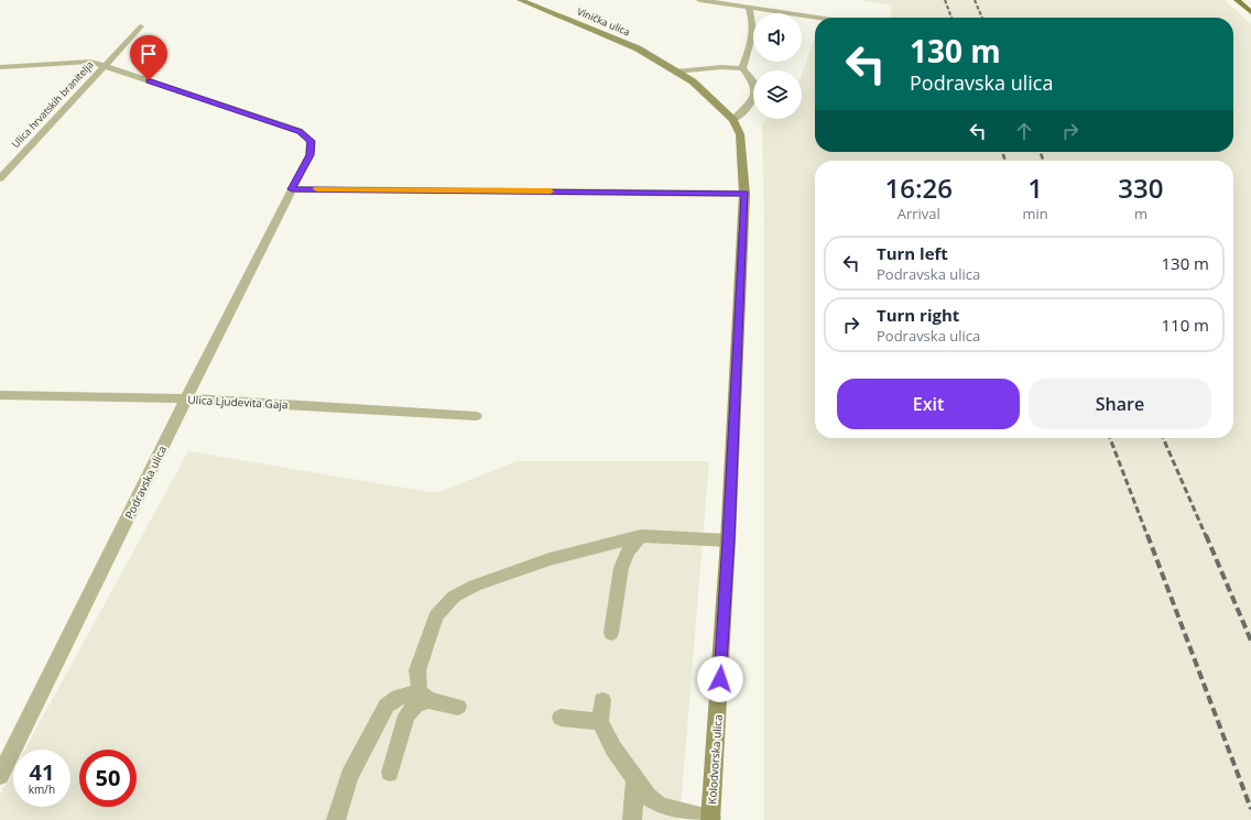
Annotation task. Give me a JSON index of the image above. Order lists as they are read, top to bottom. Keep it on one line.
{"streets":{"main road":["Vinička ulica","Kolodvorska ulica"],"street":["Ulica hrvatskih branitelja","Ulica Ljudevita Gaja","Podravska ulica"]},"crossings":[["Vinička ulica","Kolodvorska ulica"],["Ulica hrvatskih branitelja","Podravska ulica"],["Ulica Ljudevita Gaja","Podravska ulica"]],"page":{"turn":["130 m","Podravska ulica"],"eta":["16:26","Arrival","1","min","330","m"],"list":[{"name":"Turn left","note":"Podravska ulica","value":"130 m"},{"name":"Turn right","note":"Podravska ulica","value":"110 m"}],"buttons":["Exit","Share"],"speed":"41 km/h","limit":"50"}}
